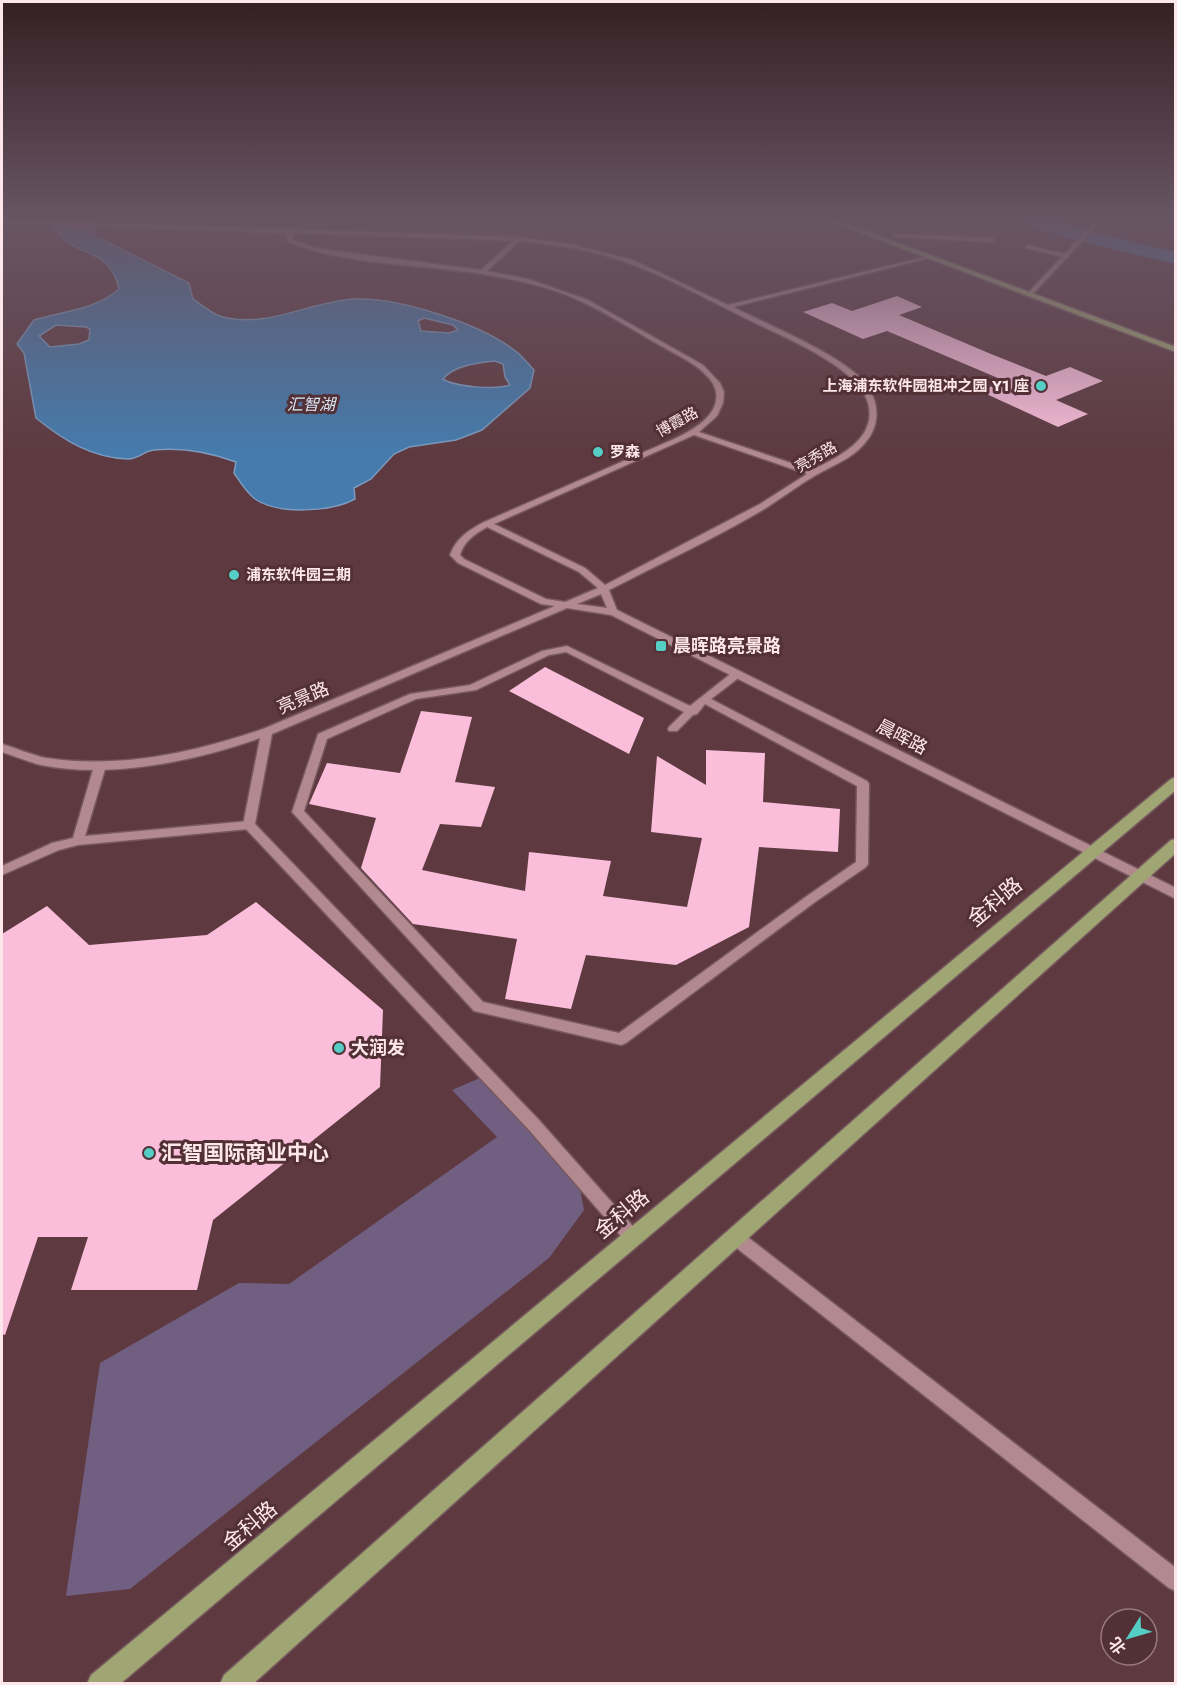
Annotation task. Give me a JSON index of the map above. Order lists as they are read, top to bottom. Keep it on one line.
{"streets":{"main road":["金科路"],"street":["博霞路","亮秀路","亮景路","晨晖路"]},"crossings":[["博霞路","晨晖路"],["亮秀路","亮景路"],["亮景路","晨晖路"],["晨晖路","金科路"]],"water":["汇智湖"],"places":{"other":["上海浦东软件园祖冲之园 Y1 座","罗森","浦东软件园三期","大润发","汇智国际商业中心"],"transit":["晨晖路亮景路"]},"north":"bottom left"}
